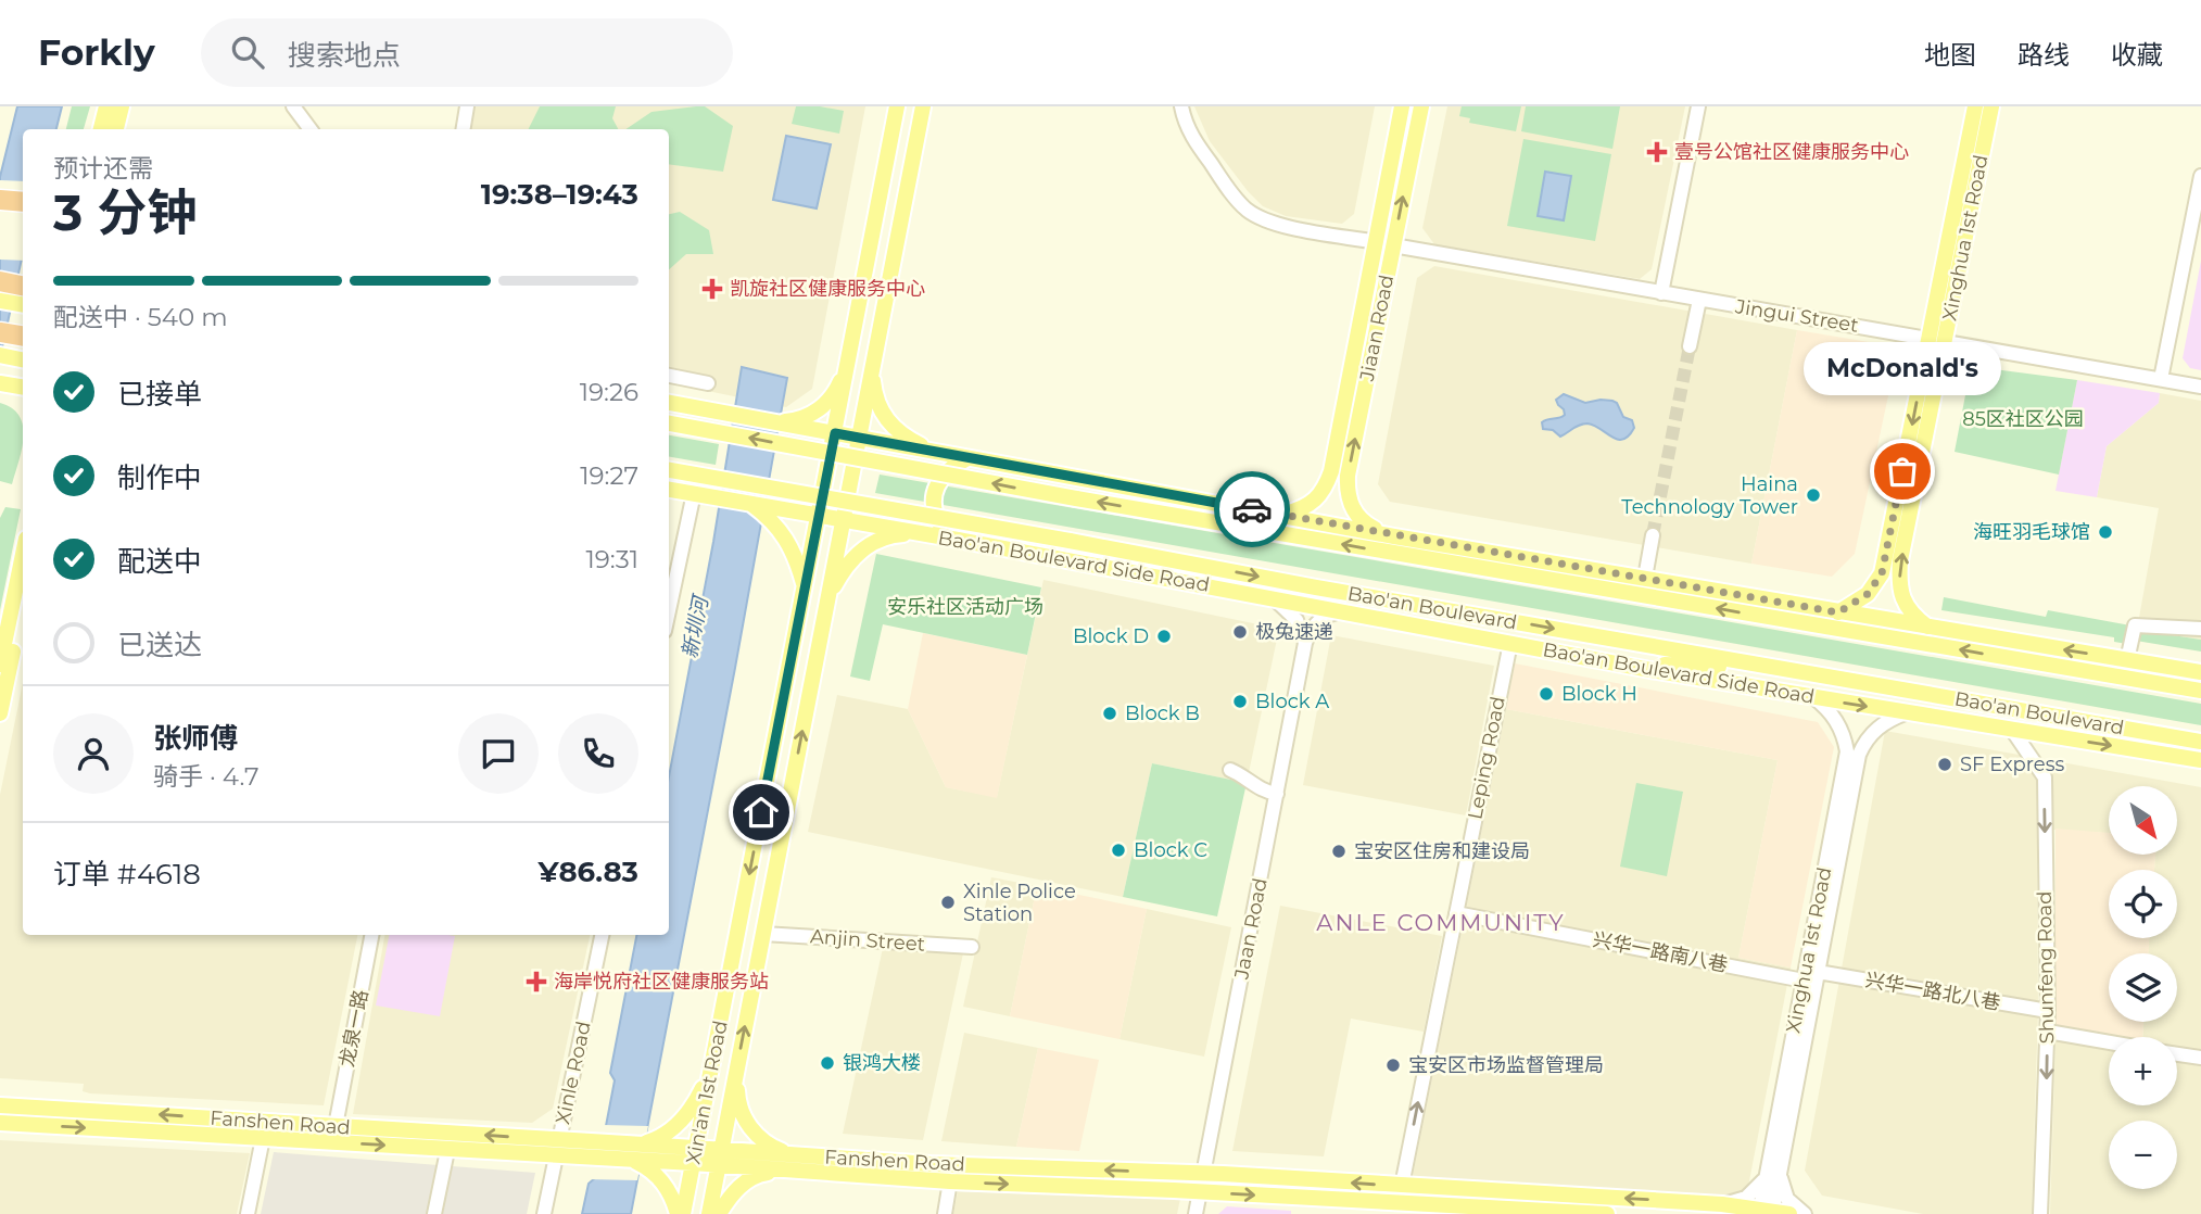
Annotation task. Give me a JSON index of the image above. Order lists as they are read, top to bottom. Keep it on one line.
{"streets":{"main road":["Xinghua 1st Road","Jiaan Road","Bao'an Boulevard Side Road","Bao'an Boulevard","Xin'an 1st Road","Fanshen Road"],"street":["Jingui Street","Leping Road","Jaan Road","Anjin Street","兴华一路南八巷","Shunfeng Road","兴华一路北八巷","龙泉一路","Xinle Road"]},"crossings":[["Xinghua 1st Road","Jingui Street"],["Xinghua 1st Road","Bao'an Boulevard Side Road"],["Xinghua 1st Road","兴华一路南八巷"],["Xinghua 1st Road","兴华一路北八巷"],["Xinghua 1st Road","Fanshen Road"],["Jingui Street","Jiaan Road"],["Bao'an Boulevard Side Road","Leping Road"],["Bao'an Boulevard Side Road","Shunfeng Road"],["Bao'an Boulevard Side Road","Xin'an 1st Road"],["Leping Road","兴华一路南八巷"],["Leping Road","Fanshen Road"],["Jaan Road","Fanshen Road"],["Anjin Street","Xin'an 1st Road"],["Shunfeng Road","兴华一路北八巷"],["龙泉一路","Fanshen Road"],["Xinle Road","Fanshen Road"],["Xin'an 1st Road","Fanshen Road"]],"one_way":["Leping Road","Shunfeng Road"],"districts":["ANLE COMMUNITY"],"water":["新圳河"],"parks":["85区社区公园","安乐社区活动广场"],"places":{"health":["壹号公馆社区健康服务中心","凯旋社区健康服务中心","海岸悦府社区健康服务站"],"other":["McDonald's","Haina Technology Tower","海旺羽毛球馆","极兔速递","Block D","Block H","Block A","Block B","SF Express","Block C","宝安区住房和建设局","Xinle Police Station","银鸿大楼","宝安区市场监督管理局"]},"north":"bottom right","page":{"header":"Forkly","search":"搜索地点","nav":["地图","路线","收藏"],"heading":["3 分钟","预计还需","19:38–19:43"],"panel":["张师傅","骑手 · 4.7","订单 #4618","¥86.83"],"bar":"配送中 · 540 m","bubble":"McDonald's","list":[["已接单","19:26"],["制作中","19:27"],["配送中","19:31"],"已送达"],"map_buttons":["+","−"]}}
